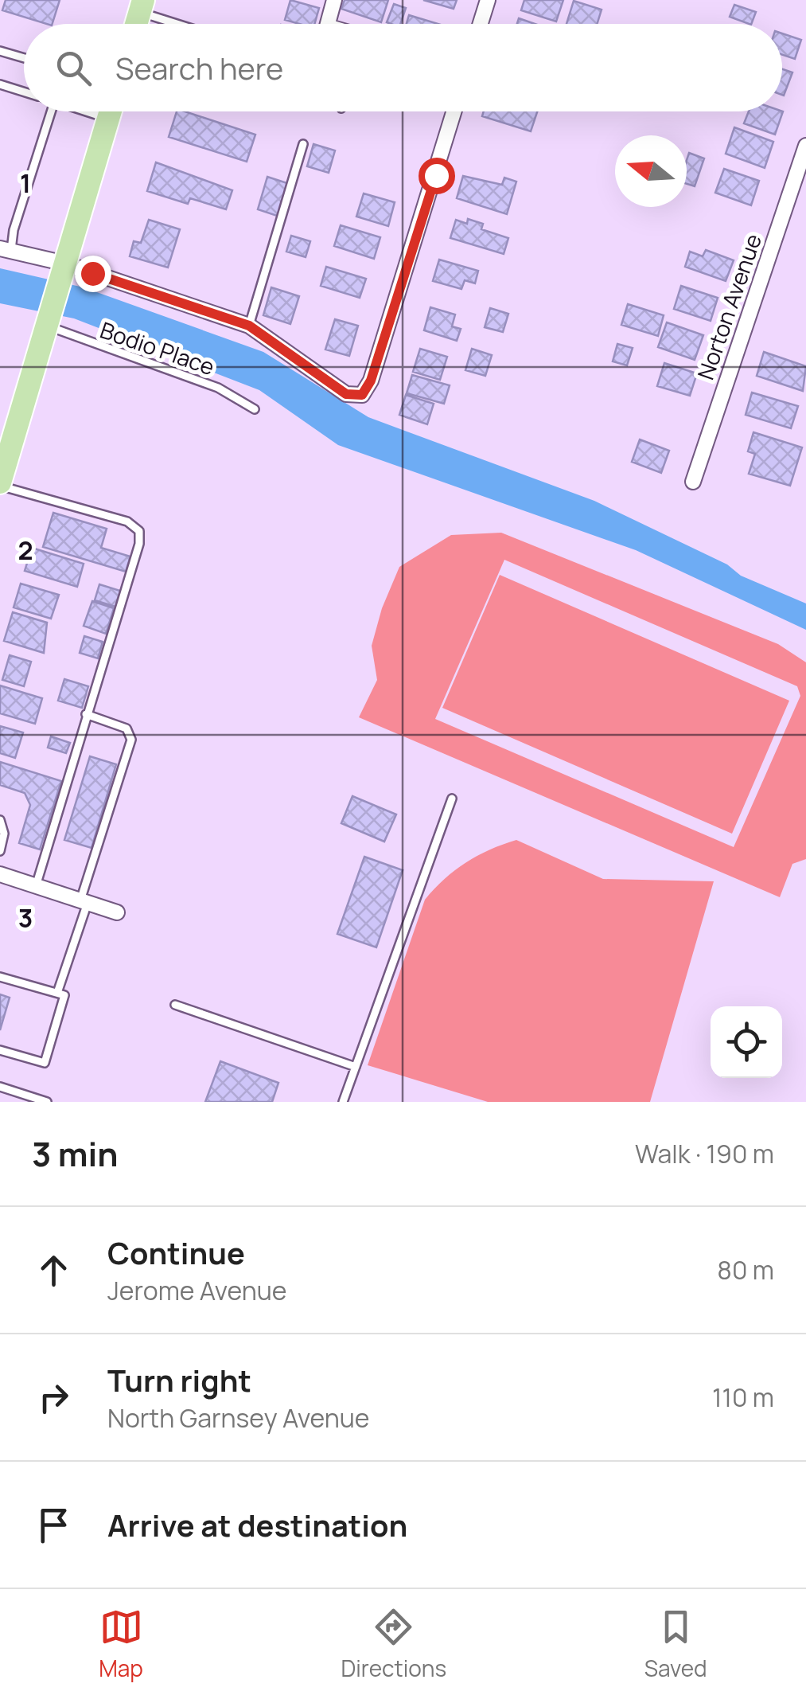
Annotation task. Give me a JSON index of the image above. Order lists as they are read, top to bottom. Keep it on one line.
{"streets":{"street":["Norton Avenue"],"lane":["Bodio Place"]},"north":"left","page":{"search":"Search here","heading":["3 min","Walk · 190 m"],"list":[["Continue","Jerome Avenue","80 m"],["Turn right","North Garnsey Avenue","110 m"],"Arrive at destination"],"nav":["Map","Directions","Saved"]},"grid":{"rows":["1","2","3"]}}
